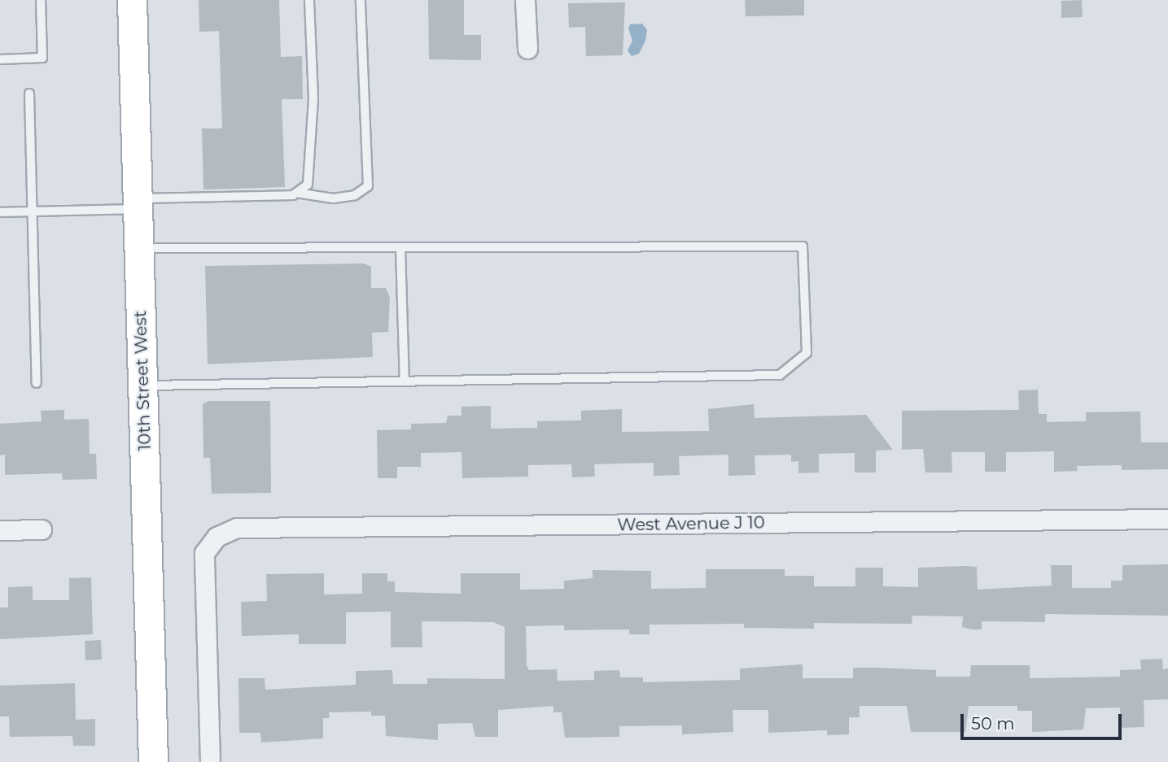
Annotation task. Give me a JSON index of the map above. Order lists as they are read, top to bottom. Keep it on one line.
{"streets":{"main road":["10th Street West"],"street":["West Avenue J 10"]},"scale_bar":"50 m"}
